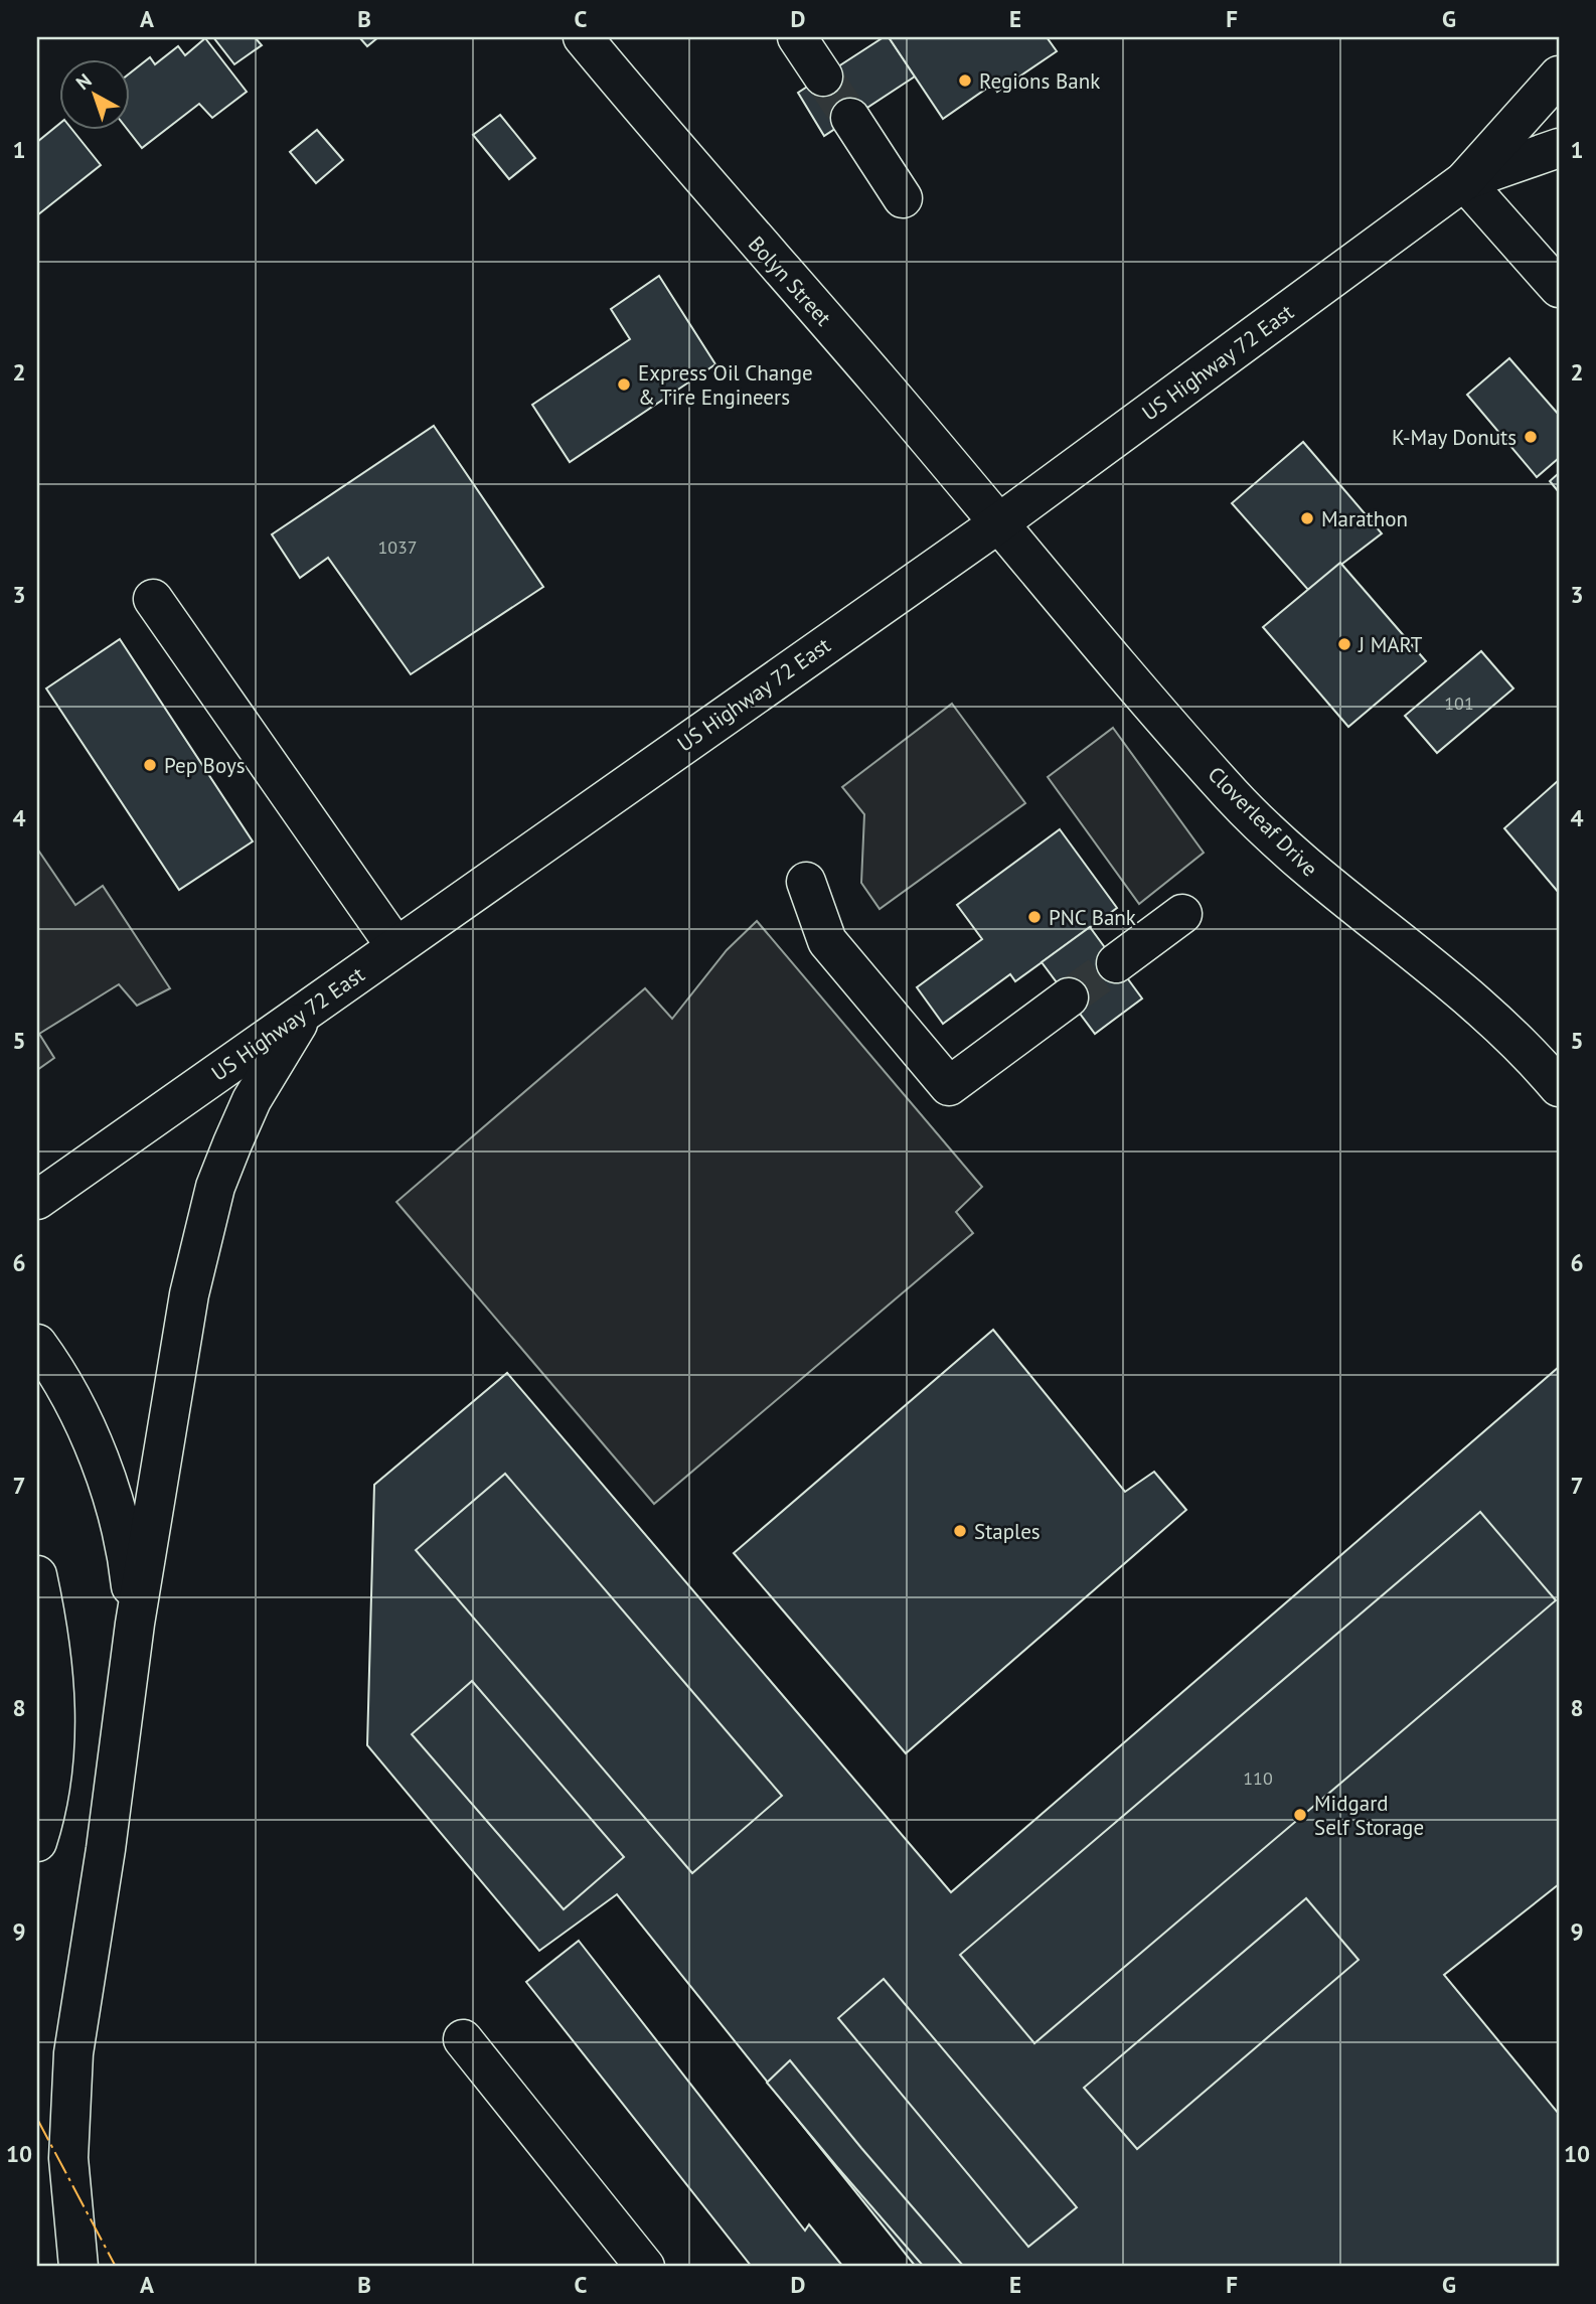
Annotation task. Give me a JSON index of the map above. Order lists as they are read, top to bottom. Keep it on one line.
{"streets":{"main road":["Bolyn Street","US Highway 72 East","Cloverleaf Drive"]},"crossings":[["Bolyn Street","US Highway 72 East"],["Bolyn Street","Cloverleaf Drive"],["US Highway 72 East","Cloverleaf Drive"]],"places":["Regions Bank","Express Oil Change & Tire Engineers","K-May Donuts","Marathon","J MART","Pep Boys","PNC Bank","Staples","Midgard Self Storage"],"house_numbers":["1037","101","110"],"north":"top left","grid":{"columns":["A","B","C","D","E","F","G"],"rows":["1","2","3","4","5","6","7","8","9","10"]}}
